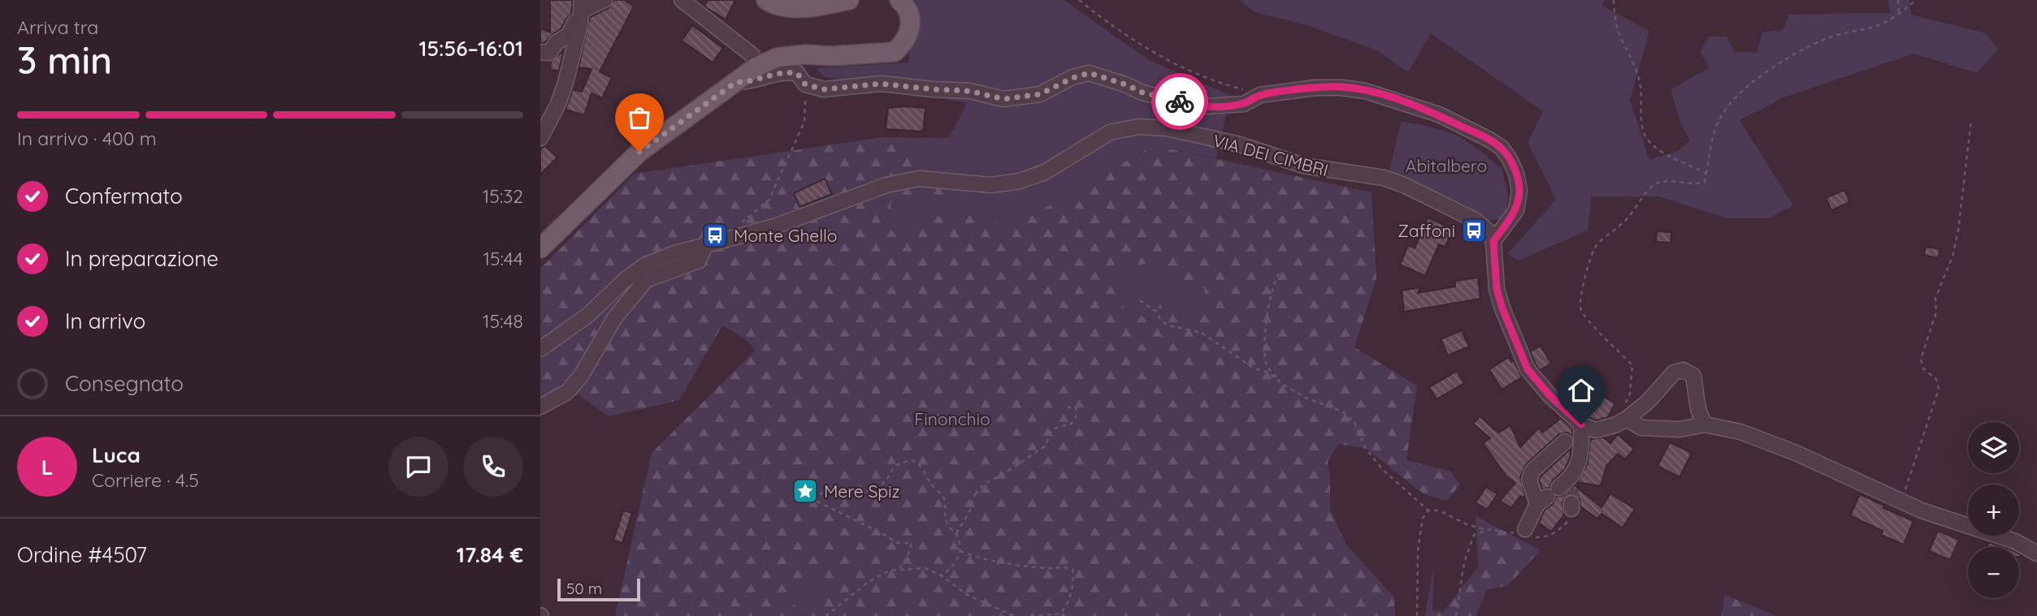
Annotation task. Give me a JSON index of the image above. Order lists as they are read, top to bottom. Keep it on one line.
{"streets":{"street":["VIA DEI CIMBRI"]},"parks":["Abitalbero","Finonchio"],"places":{"bus stop":["Zaffoni","Monte Ghello"],"place":["Mere Spiz"]},"scale_bar":"50 m","page":{"heading":["3 min","Arriva tra","15:56–16:01"],"panel":["Luca","Corriere · 4.5","Ordine #4507","17.84 €"],"bar":"In arrivo · 400 m","list":[["Confermato","15:32"],["In preparazione","15:44"],["In arrivo","15:48"],"Consegnato"],"map_buttons":["+","−"],"round":"L","scale":"50 m"}}
